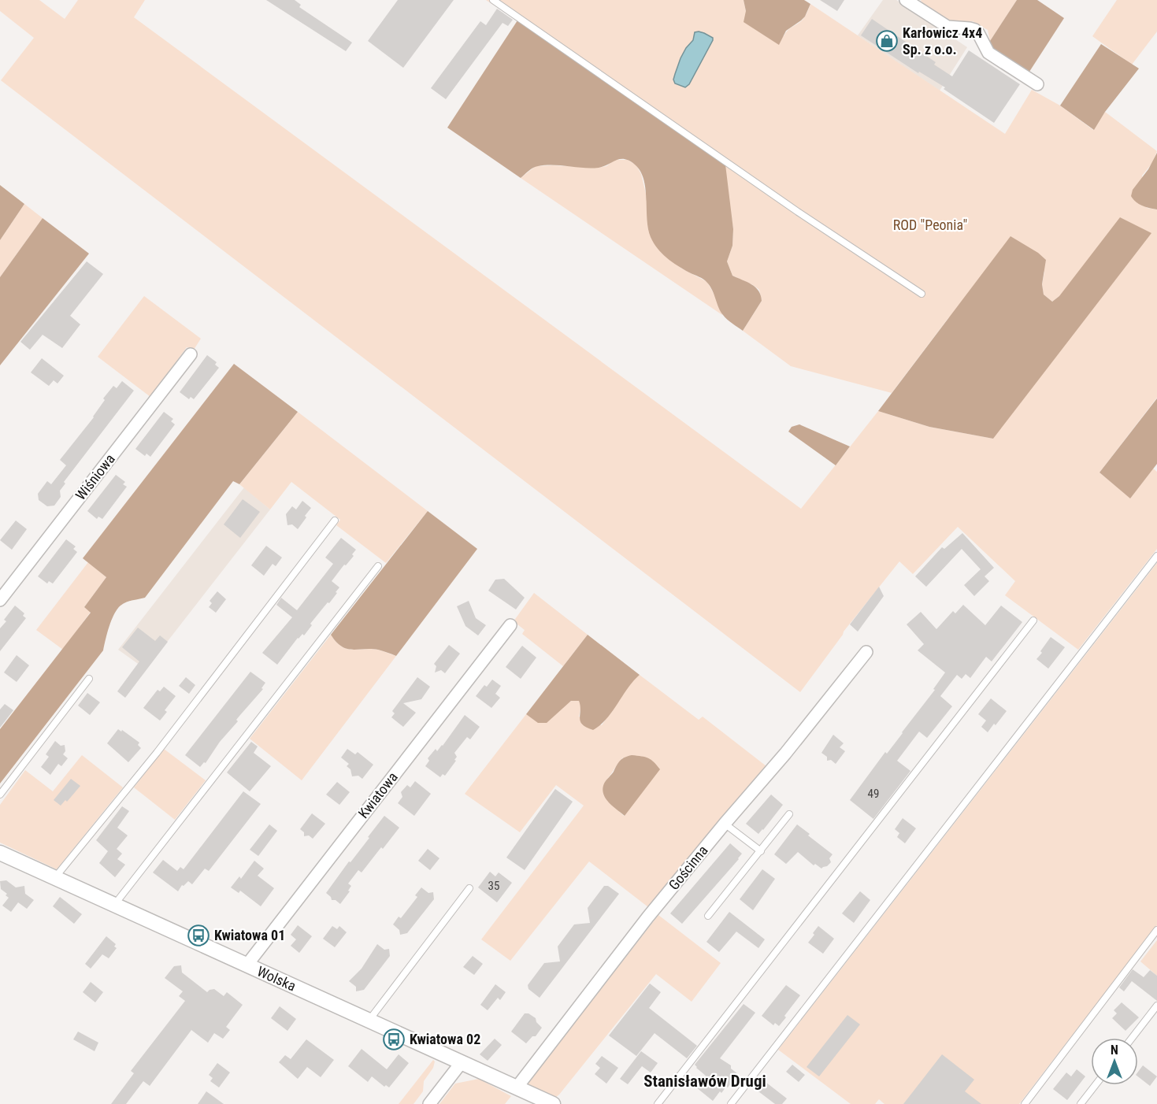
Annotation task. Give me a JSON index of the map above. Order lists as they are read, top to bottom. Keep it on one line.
{"streets":{"street":["Wiśniowa","Kwiatowa","Gościnna","Wolska"]},"crossings":[["Kwiatowa","Wolska"],["Gościnna","Wolska"]],"districts":["Stanisławów Drugi"],"parks":["ROD \"Peonia\""],"places":{"shop":["Karłowicz 4x4 Sp. z o.o."],"bus stop":["Kwiatowa 01","Kwiatowa 02"]},"house_numbers":["49","35"],"north":"top"}
